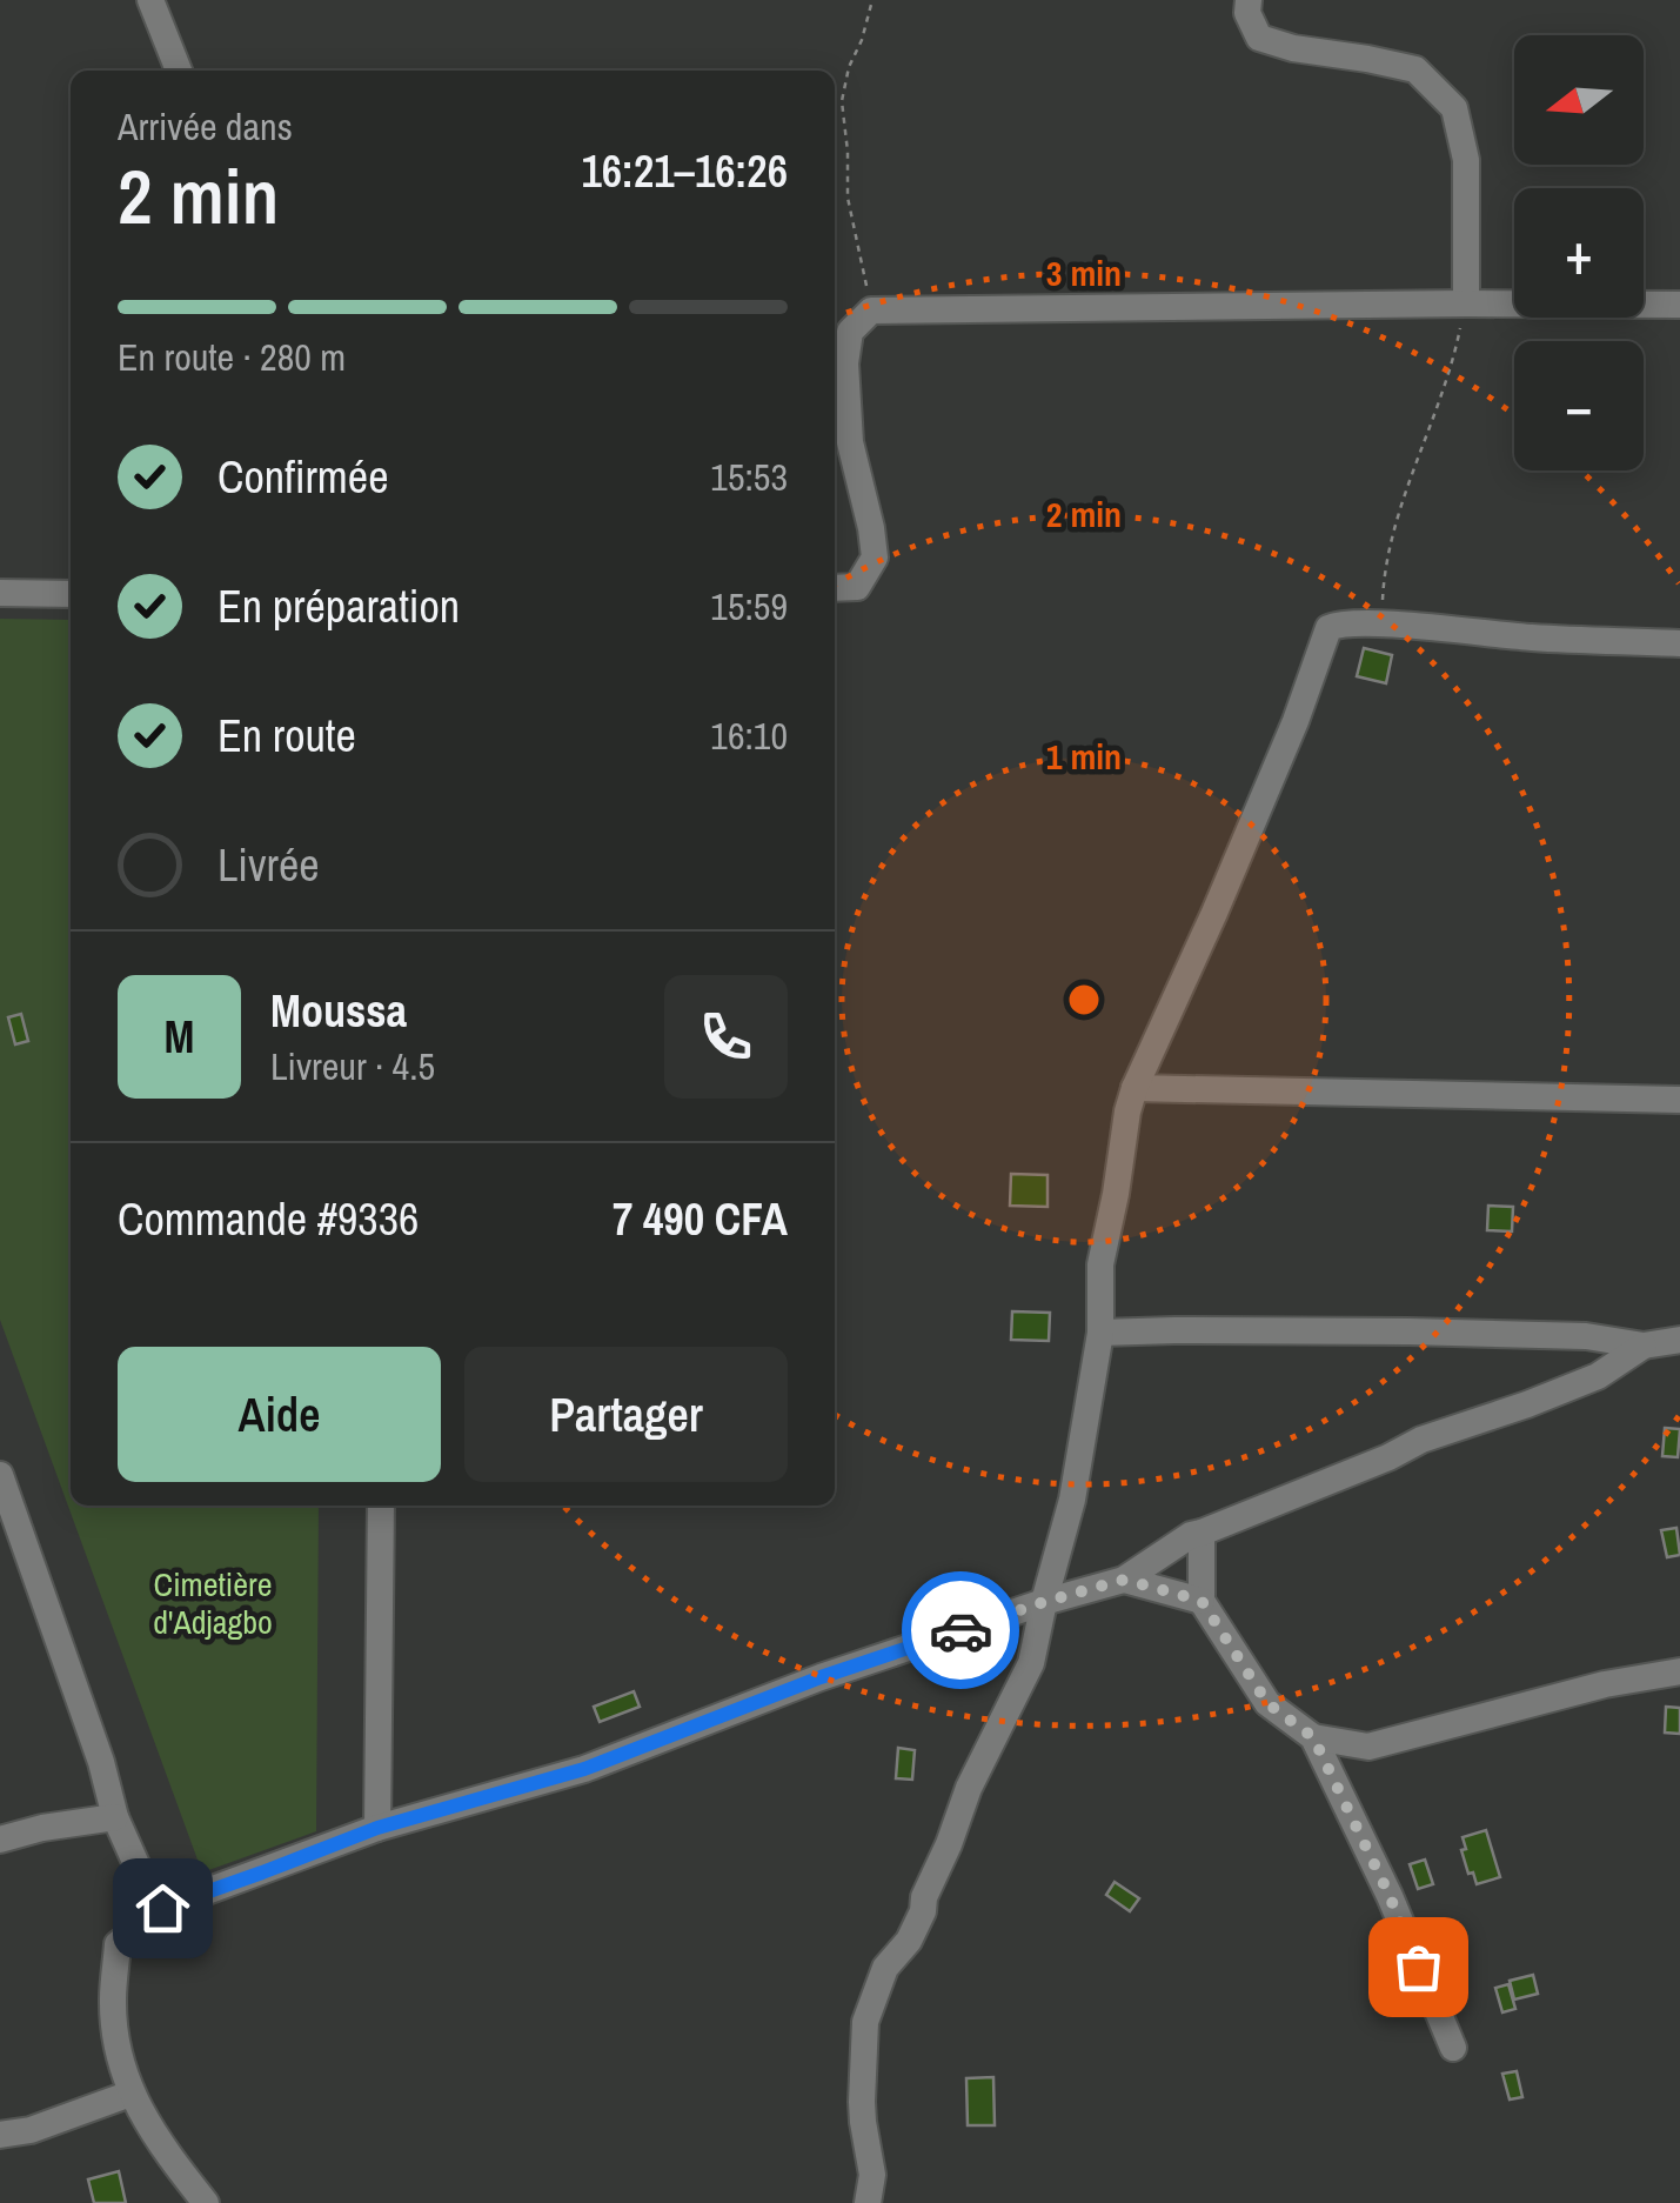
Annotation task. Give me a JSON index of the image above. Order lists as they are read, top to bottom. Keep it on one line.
{"parks":["Cimetière d'Adjagbo"],"north":"left","page":{"map_buttons":["+","−"],"heading":["2 min","Arrivée dans","16:21–16:26"],"panel":["Moussa","Livreur · 4.5","Commande #9336","7 490 CFA"],"bar":"En route · 280 m","list":[["Confirmée","15:53"],["En préparation","15:59"],["En route","16:10"],"Livrée"],"round":"M","buttons":["Aide","Partager"]},"rings":["3 min","2 min","1 min"]}
